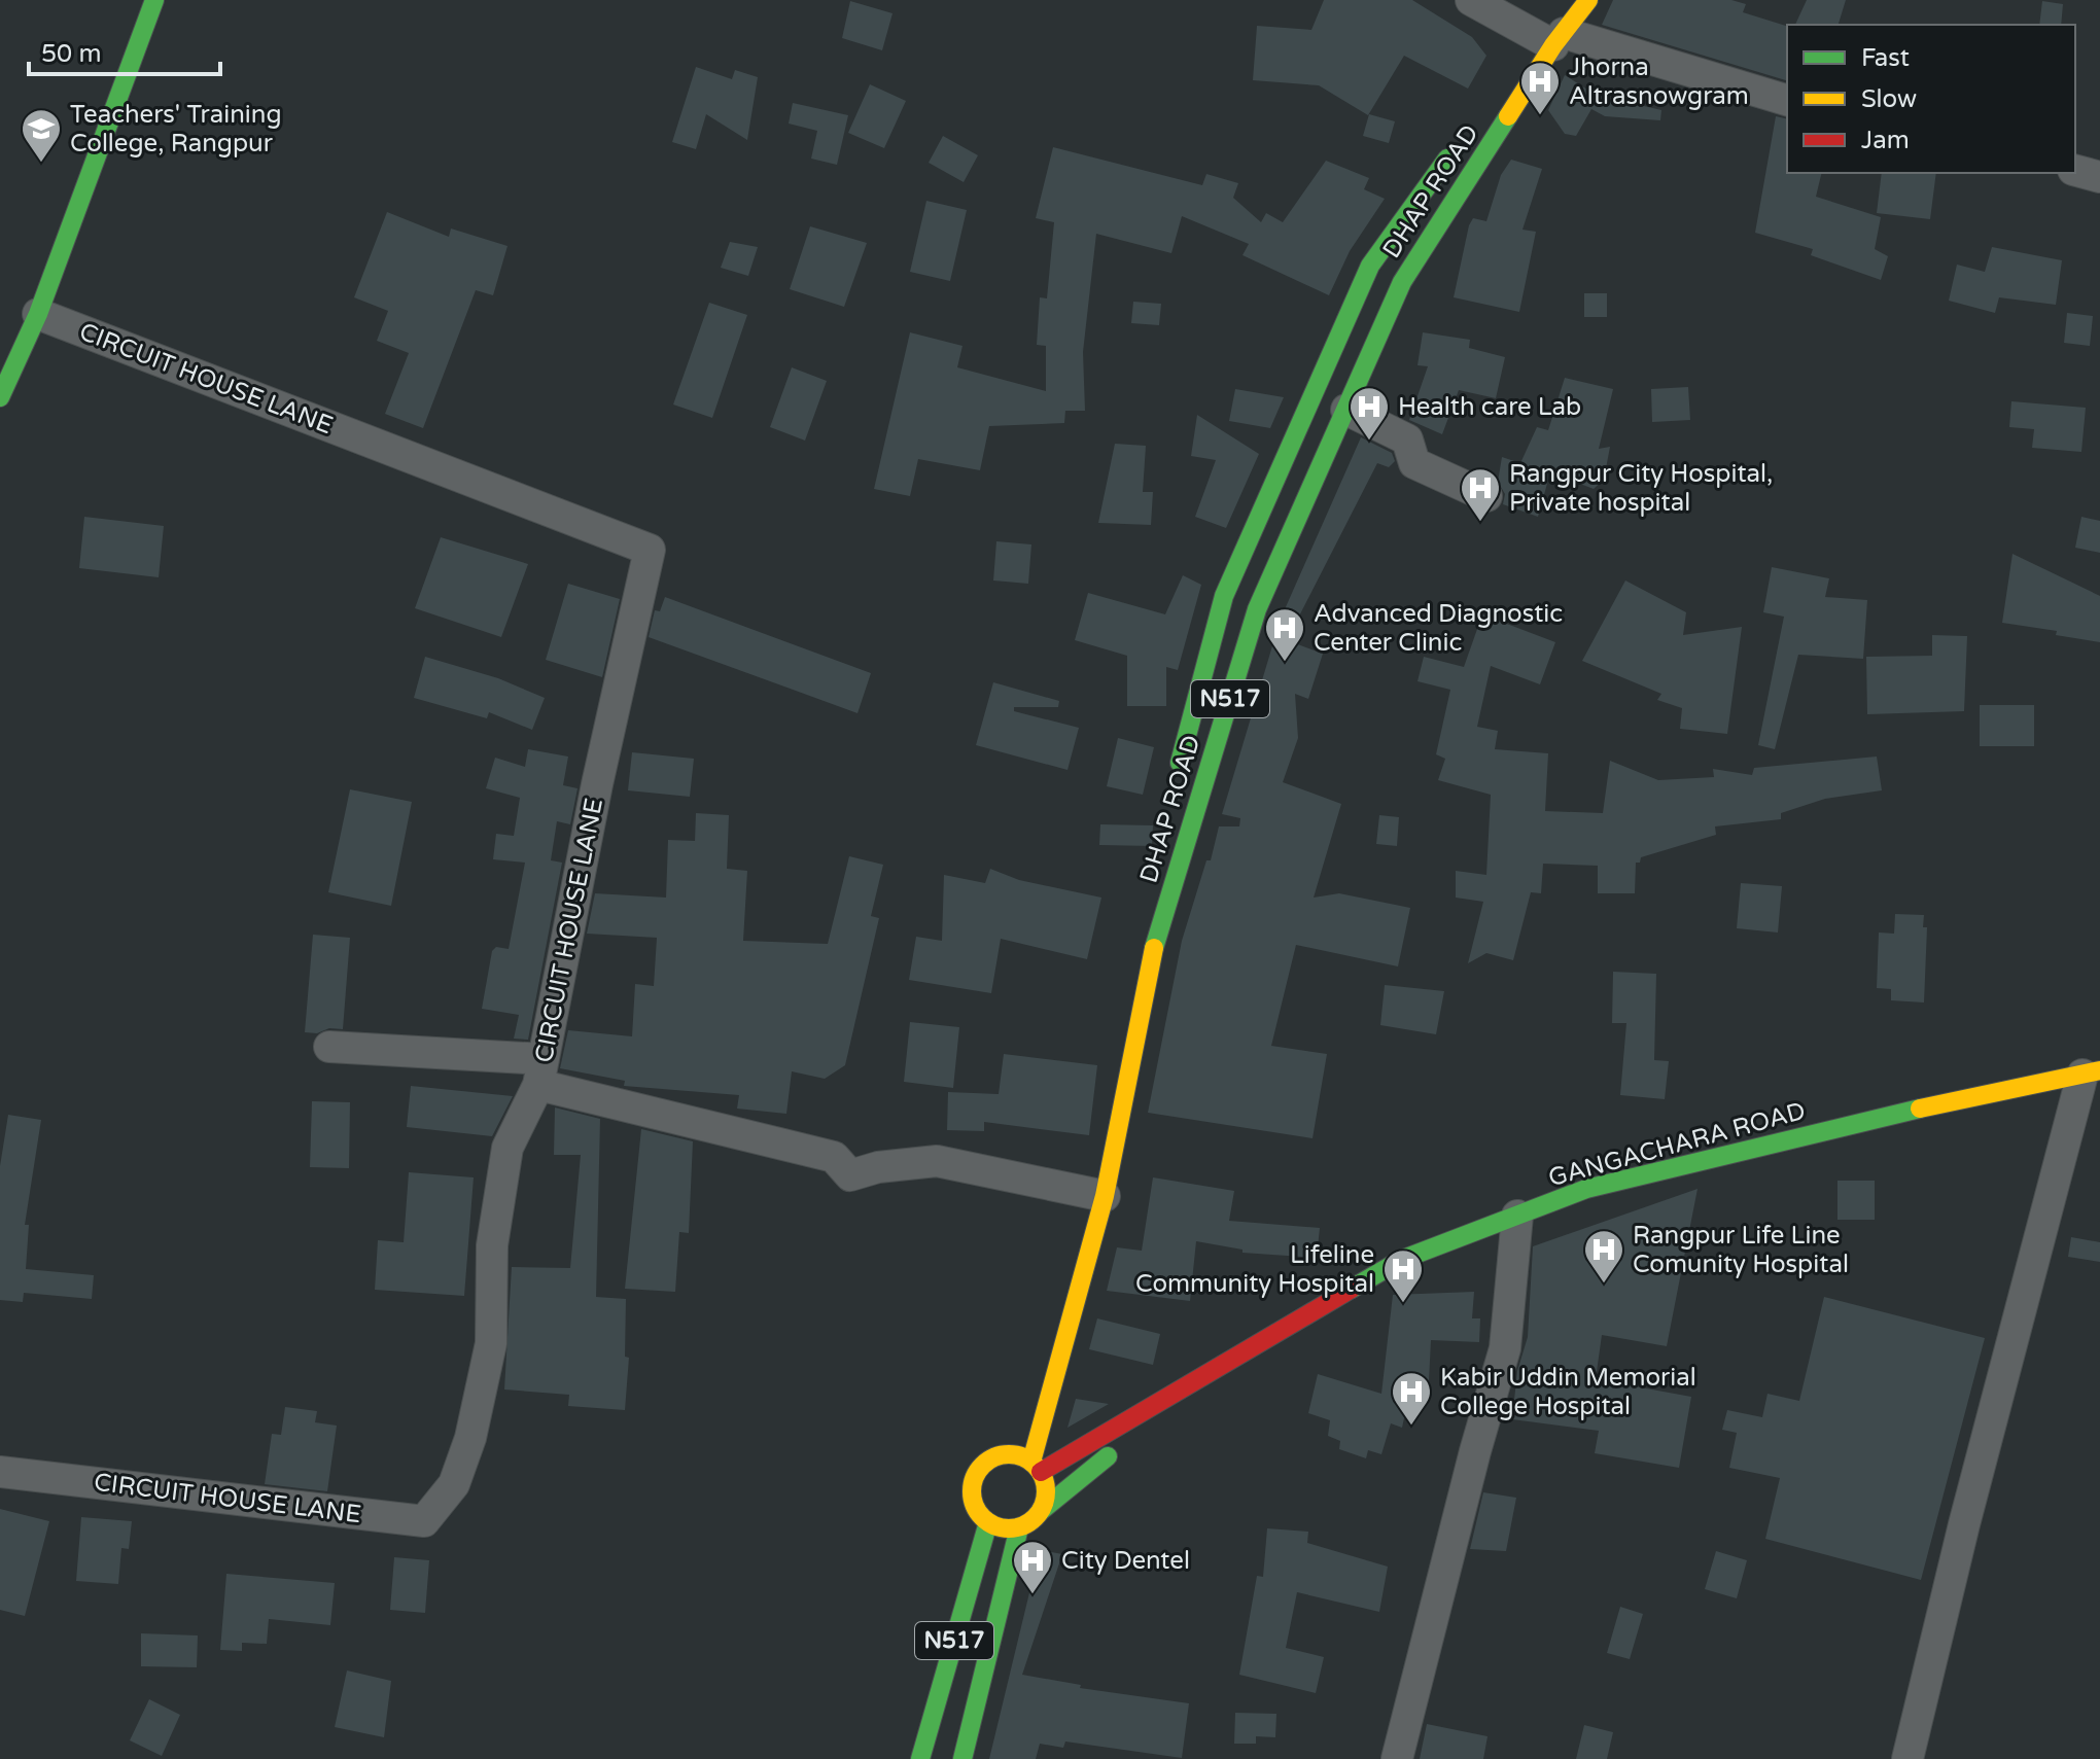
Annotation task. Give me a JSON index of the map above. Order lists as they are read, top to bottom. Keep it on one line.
{"streets":{"main road":["DHAP ROAD","N517","GANGACHARA ROAD"],"street":["CIRCUIT HOUSE LANE"]},"crossings":[["DHAP ROAD","N517"],["DHAP ROAD","GANGACHARA ROAD"],["N517","GANGACHARA ROAD"]],"places":{"hospital":["Jhorna Altrasnowgram","Health care Lab","Rangpur City Hospital, Private hospital","Advanced Diagnostic Center Clinic","Rangpur Life Line Comunity Hospital","Lifeline Community Hospital","Kabir Uddin Memorial College Hospital","City Dentel"],"school or university":["Teachers' Training College, Rangpur"]},"legend":["Fast","Slow","Jam"],"scale_bar":"50 m"}
